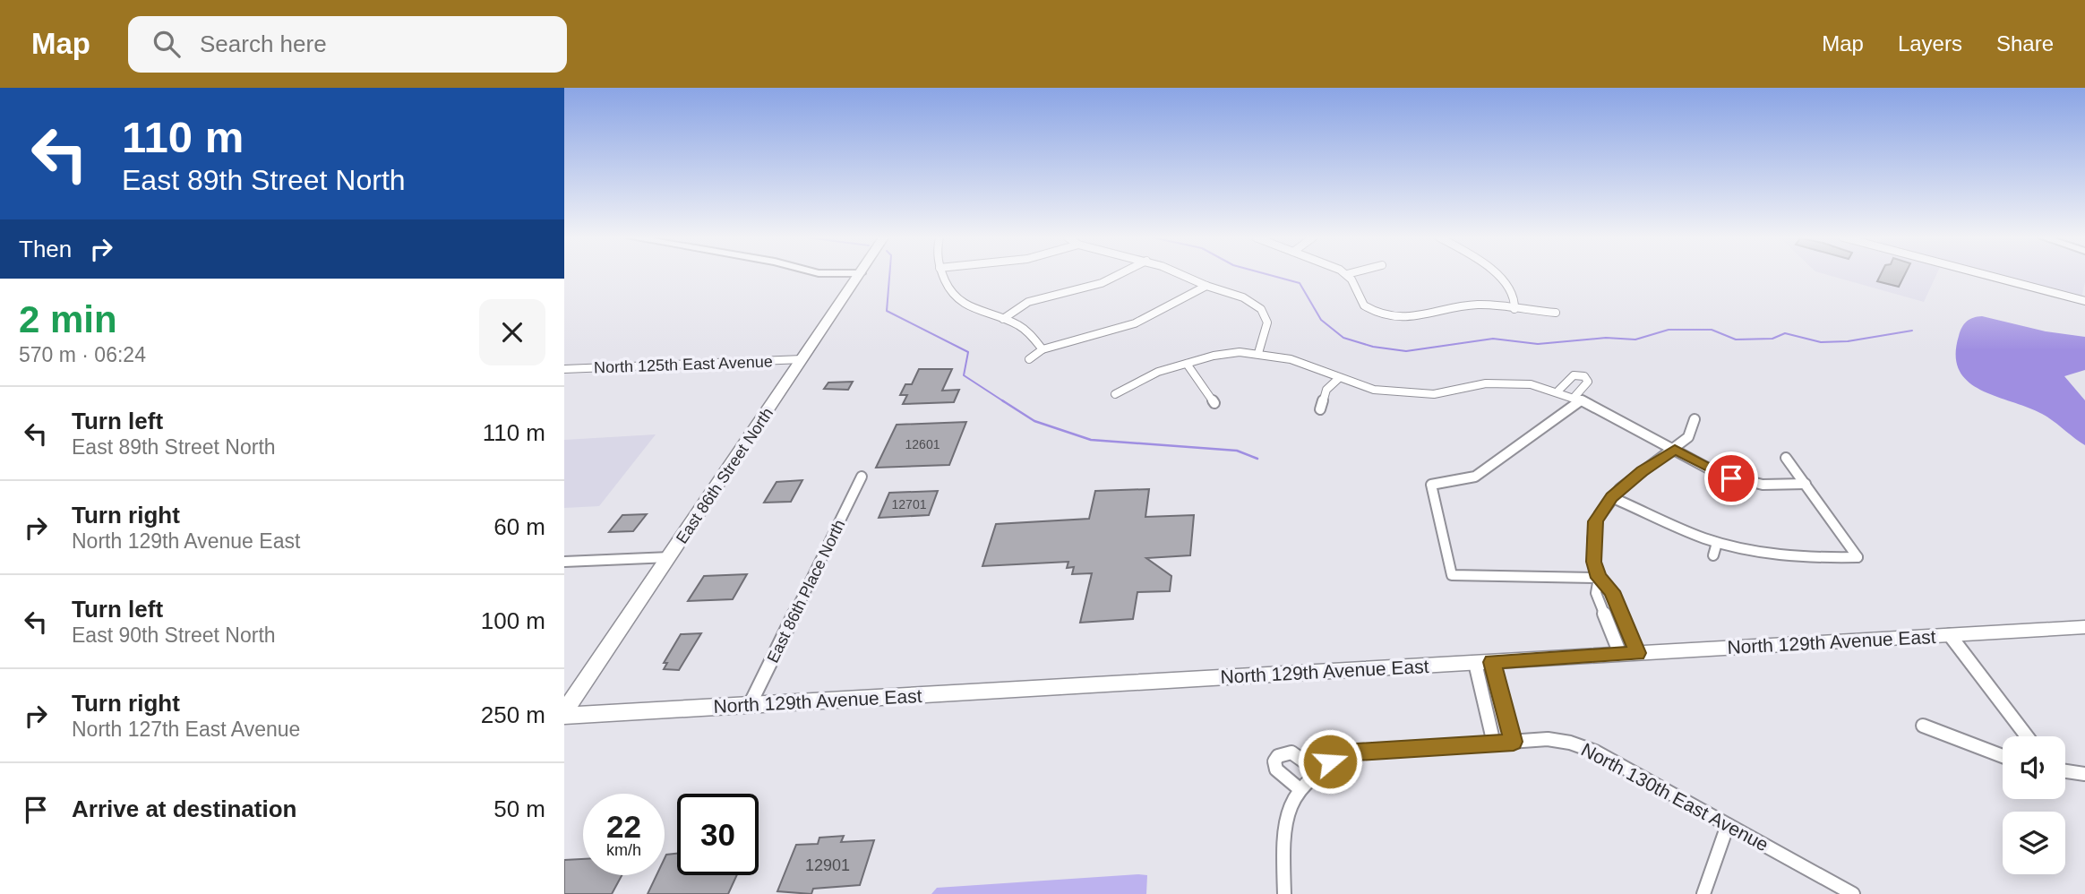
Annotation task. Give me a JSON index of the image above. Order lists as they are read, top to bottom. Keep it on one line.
{"streets":{"main road":["East 86th Street North","North 129th Avenue East"],"street":["North 125th East Avenue","East 86th Place North","North 130th East Avenue"]},"crossings":[["North 125th East Avenue","East 86th Street North"],["East 86th Street North","North 129th Avenue East"],["East 86th Place North","North 129th Avenue East"]],"house_numbers":["12601","12701","12901"],"page":{"header":"Map","search":"Search here","nav":["Map","Layers","Share"],"turn":["110 m","East 89th Street North"],"then":"Then","heading":["2 min","570 m · 06:24"],"list":[{"name":"Turn left","note":"East 89th Street North","value":"110 m"},{"name":"Turn right","note":"North 129th Avenue East","value":"60 m"},{"name":"Turn left","note":"East 90th Street North","value":"100 m"},{"name":"Turn right","note":"North 127th East Avenue","value":"250 m"},{"name":"Arrive at destination","value":"50 m"}],"speed":"22 km/h","limit":"30"}}
